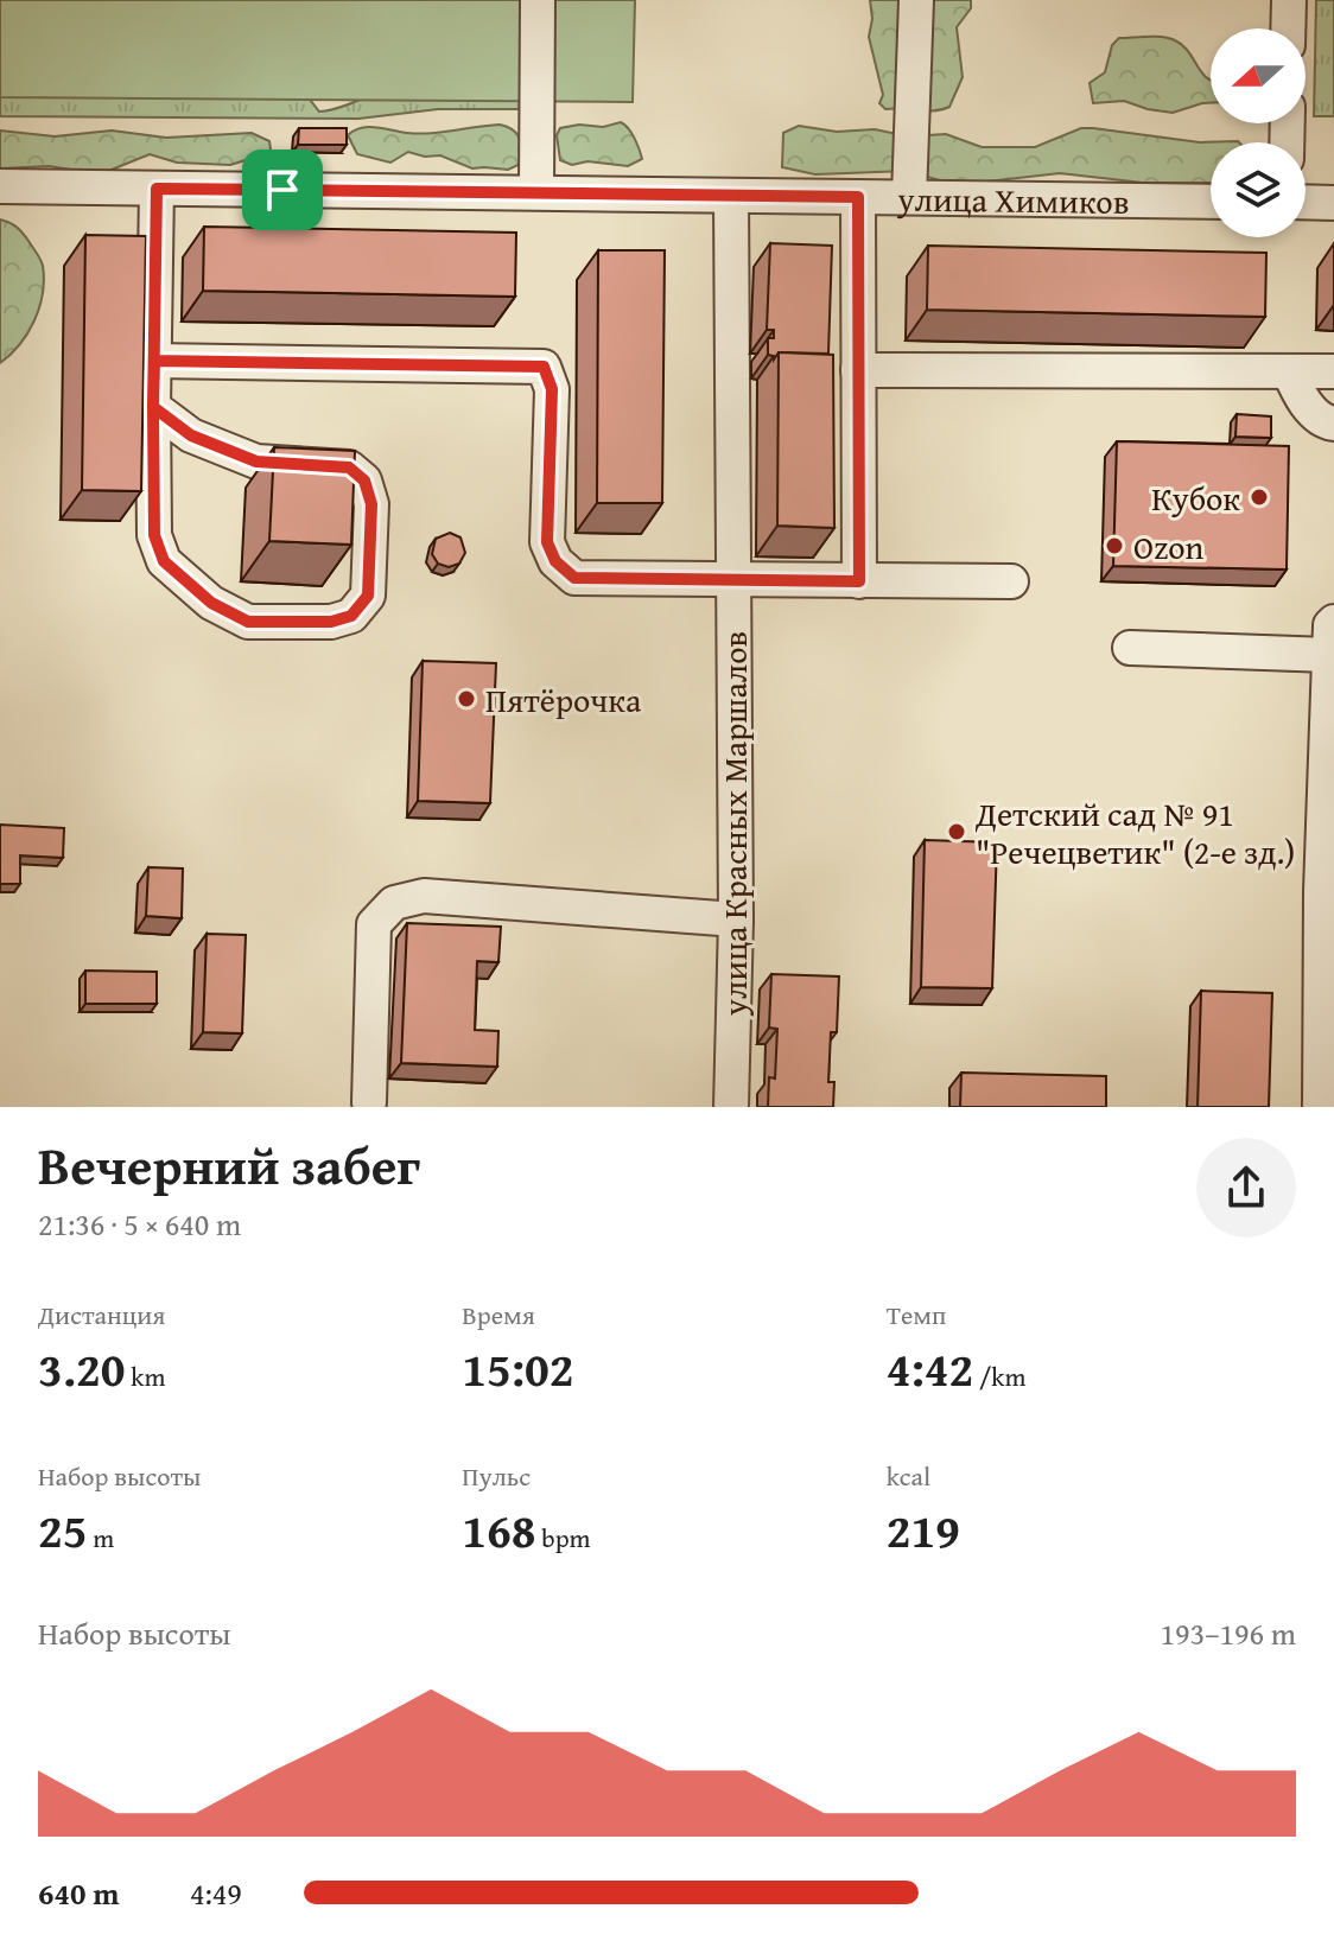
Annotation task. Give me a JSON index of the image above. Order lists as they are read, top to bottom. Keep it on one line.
{"streets":{"street":["улица Химиков","улица Красных Маршалов"]},"crossings":[["улица Химиков","улица Красных Маршалов"]],"places":["Кубок","Ozon","Пятёрочка","Детский сад № 91 \"Речецветик\" (2-е зд.)"],"north":"left","page":{"heading":["Вечерний забег","21:36 · 5 × 640 m"],"stats":[["Дистанция","3.20 km"],["Время","15:02"],["Темп","4:42 /km"],["Набор высоты","25 m"],["Пульс","168 bpm"],["kcal","219"]],"chart":["Набор высоты","193–196 m"],"list":[{"name":"640 m","note":"4:49"}]}}
